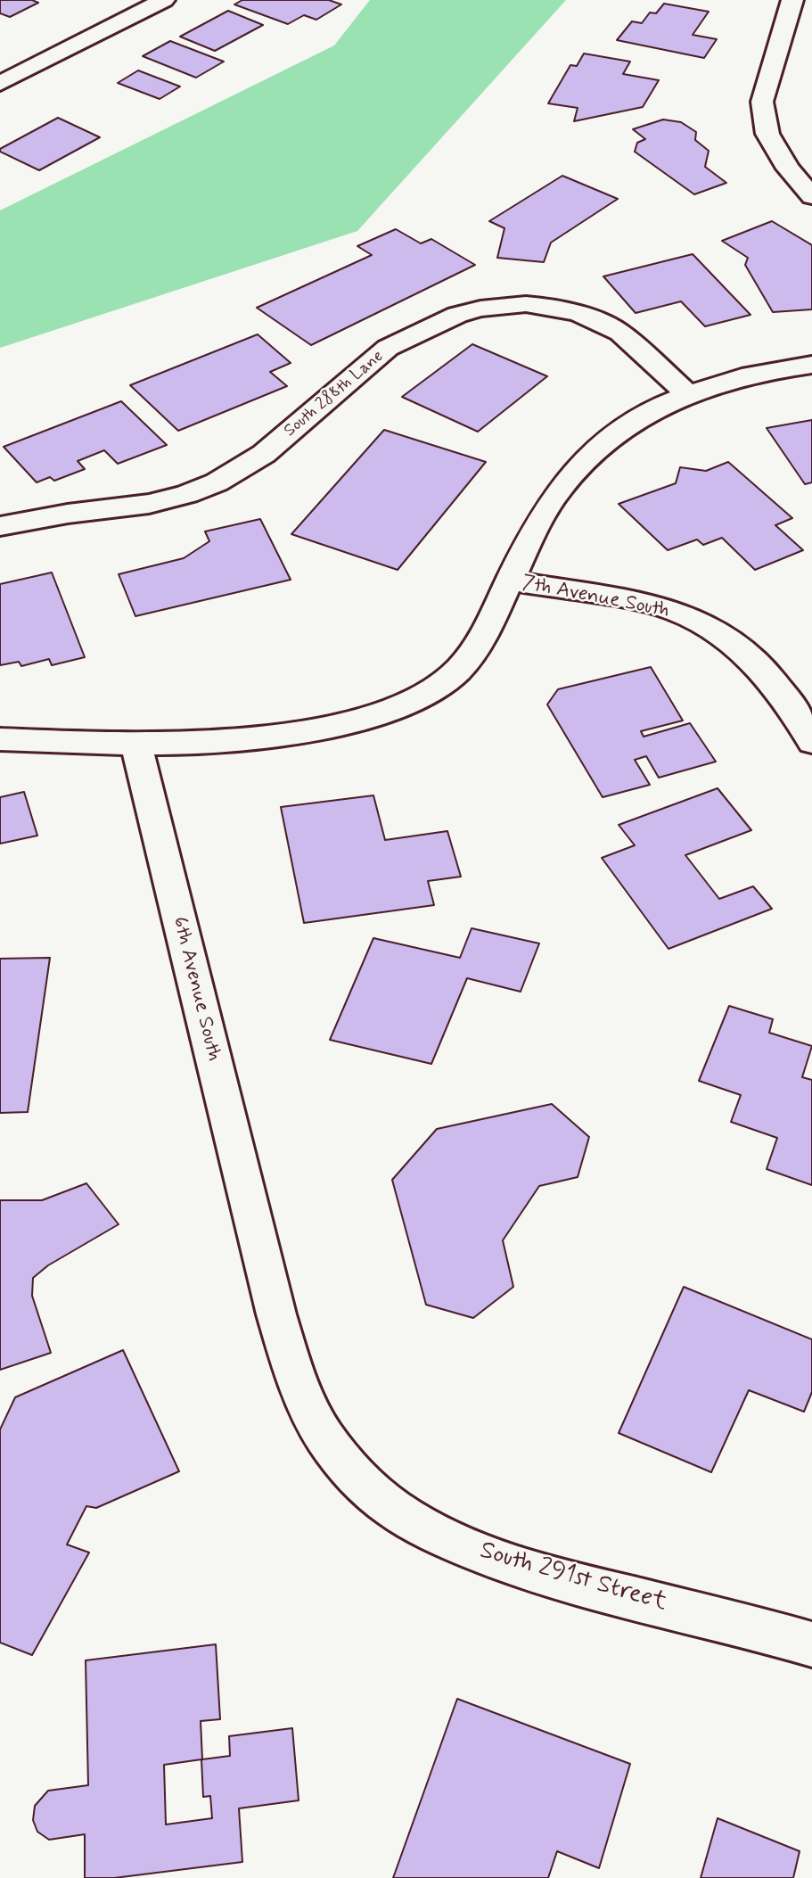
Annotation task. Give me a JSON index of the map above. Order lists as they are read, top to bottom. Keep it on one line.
{"streets":{"street":["South 288th Lane","7th Avenue South","6th Avenue South","South 291st Street"]},"crossings":[["6th Avenue South","South 291st Street"]]}
